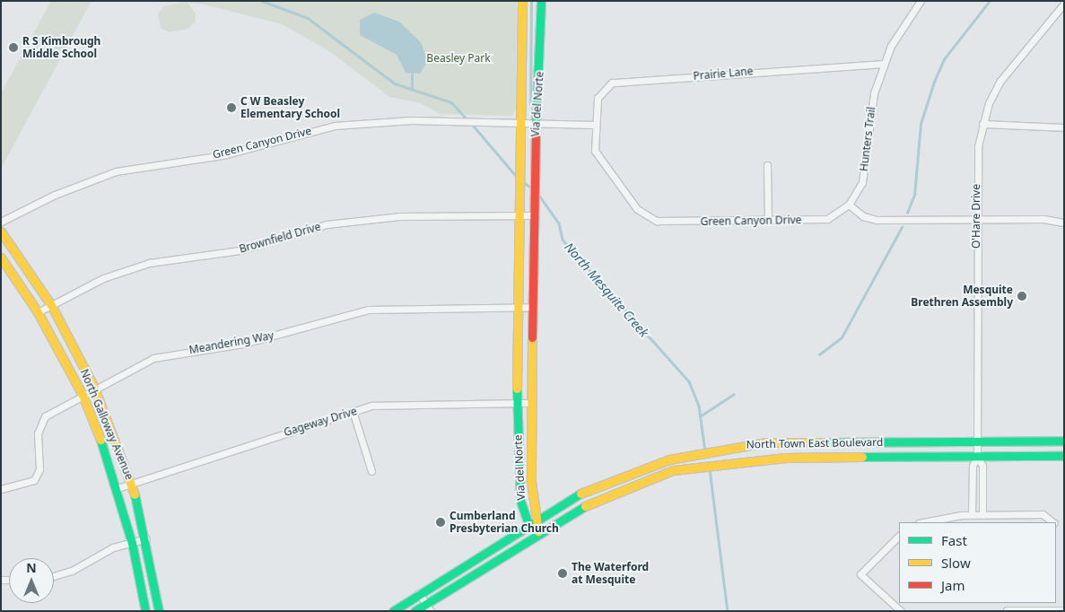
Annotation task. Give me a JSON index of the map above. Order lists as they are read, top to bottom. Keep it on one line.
{"streets":{"main road":["Via del Norte","North Galloway Avenue","North Town East Boulevard"],"street":["Prairie Lane","Hunters Trail","Green Canyon Drive","O'Hare Drive","Brownfield Drive","Meandering Way","Gageway Drive"]},"crossings":[["Prairie Lane","Hunters Trail"],["Prairie Lane","Green Canyon Drive"],["Via del Norte","Green Canyon Drive"],["Via del Norte","Brownfield Drive"],["Via del Norte","Meandering Way"],["Via del Norte","Gageway Drive"],["Via del Norte","North Town East Boulevard"],["Hunters Trail","Green Canyon Drive"],["O'Hare Drive","North Town East Boulevard"],["Brownfield Drive","North Galloway Avenue"],["Meandering Way","North Galloway Avenue"],["Gageway Drive","North Galloway Avenue"]],"water":["North Mesquite Creek"],"parks":["Beasley Park"],"places":["R S Kimbrough Middle School","C W Beasley Elementary School","Mesquite Brethren Assembly","Cumberland Presbyterian Church","The Waterford at Mesquite"],"legend":["Fast","Slow","Jam"],"north":"top"}
